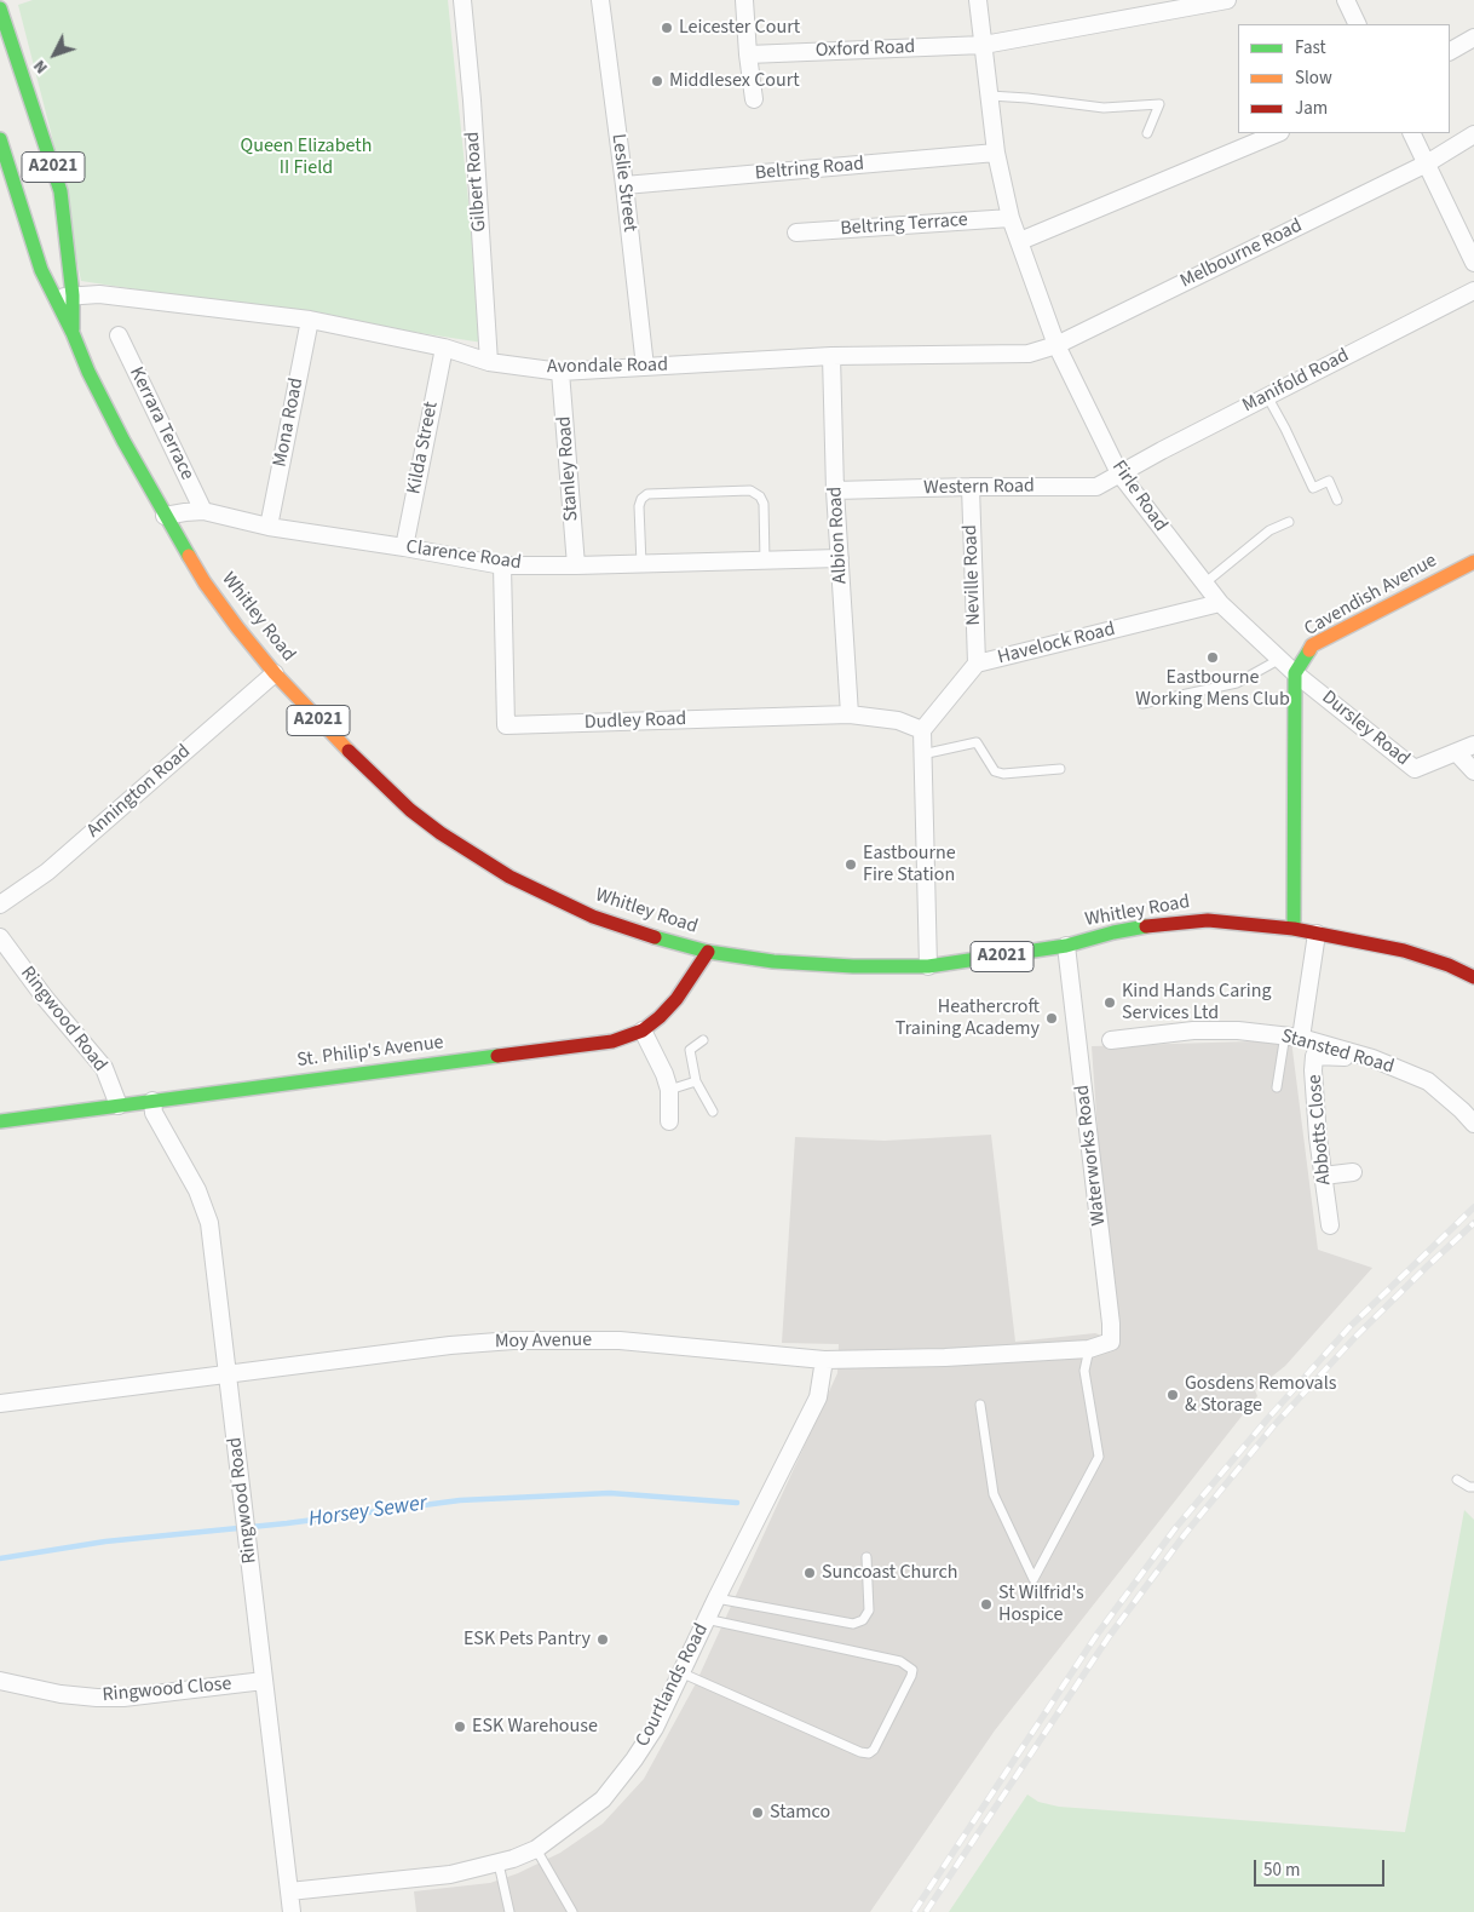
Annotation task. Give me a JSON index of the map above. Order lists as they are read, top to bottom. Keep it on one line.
{"streets":{"main road":["A2021","Cavendish Avenue","Whitley Road","St. Philip's Avenue"],"street":["Oxford Road","Beltring Road","Gilbert Road","Leslie Street","Beltring Terrace","Melbourne Road","Avondale Road","Manifold Road","Mona Road","Kerrara Terrace","Kilda Street","Stanley Road","Western Road","Firle Road","Albion Road","Clarence Road","Neville Road","Havelock Road","Dudley Road","Dursley Road","Annington Road","Ringwood Road","Stansted Road","Abbotts Close","Waterworks Road","Moy Avenue","Courtlands Road","Ringwood Close"]},"crossings":[["Oxford Road","Firle Road"],["Beltring Road","Leslie Street"],["Beltring Road","Firle Road"],["Gilbert Road","Avondale Road"],["Leslie Street","Avondale Road"],["Beltring Terrace","Firle Road"],["Melbourne Road","Avondale Road"],["Melbourne Road","Firle Road"],["Avondale Road","Mona Road"],["Avondale Road","Kilda Street"],["Avondale Road","Stanley Road"],["Avondale Road","Firle Road"],["Avondale Road","Albion Road"],["Avondale Road","Whitley Road"],["Manifold Road","Western Road"],["Manifold Road","Firle Road"],["Mona Road","Clarence Road"],["Kerrara Terrace","Clarence Road"],["Kilda Street","Clarence Road"],["Stanley Road","Clarence Road"],["Western Road","Firle Road"],["Western Road","Albion Road"],["Western Road","Neville Road"],["Firle Road","Cavendish Avenue"],["Firle Road","Havelock Road"],["Firle Road","Dursley Road"],["Albion Road","Clarence Road"],["Albion Road","Dudley Road"],["Clarence Road","Whitley Road"],["Clarence Road","Dudley Road"],["Neville Road","Havelock Road"],["Cavendish Avenue","Dursley Road"],["Whitley Road","Annington Road"],["Whitley Road","St. Philip's Avenue"],["Whitley Road","Waterworks Road"],["Havelock Road","Dudley Road"],["Ringwood Road","St. Philip's Avenue"],["Ringwood Road","Moy Avenue"],["Ringwood Road","Courtlands Road"],["Ringwood Road","Ringwood Close"],["Stansted Road","Abbotts Close"],["Waterworks Road","Moy Avenue"],["Moy Avenue","Courtlands Road"]],"water":["Horsey Sewer"],"parks":["Queen Elizabeth II Field"],"places":["Leicester Court","Middlesex Court","Eastbourne Working Mens Club","Eastbourne Fire Station","Kind Hands Caring Services Ltd","Heathercroft Training Academy","Gosdens Removals & Storage","Suncoast Church","St Wilfrid's Hospice","ESK Pets Pantry","ESK Warehouse","Stamco"],"legend":["Fast","Slow","Jam"],"scale_bar":"50 m","north":"bottom left"}
